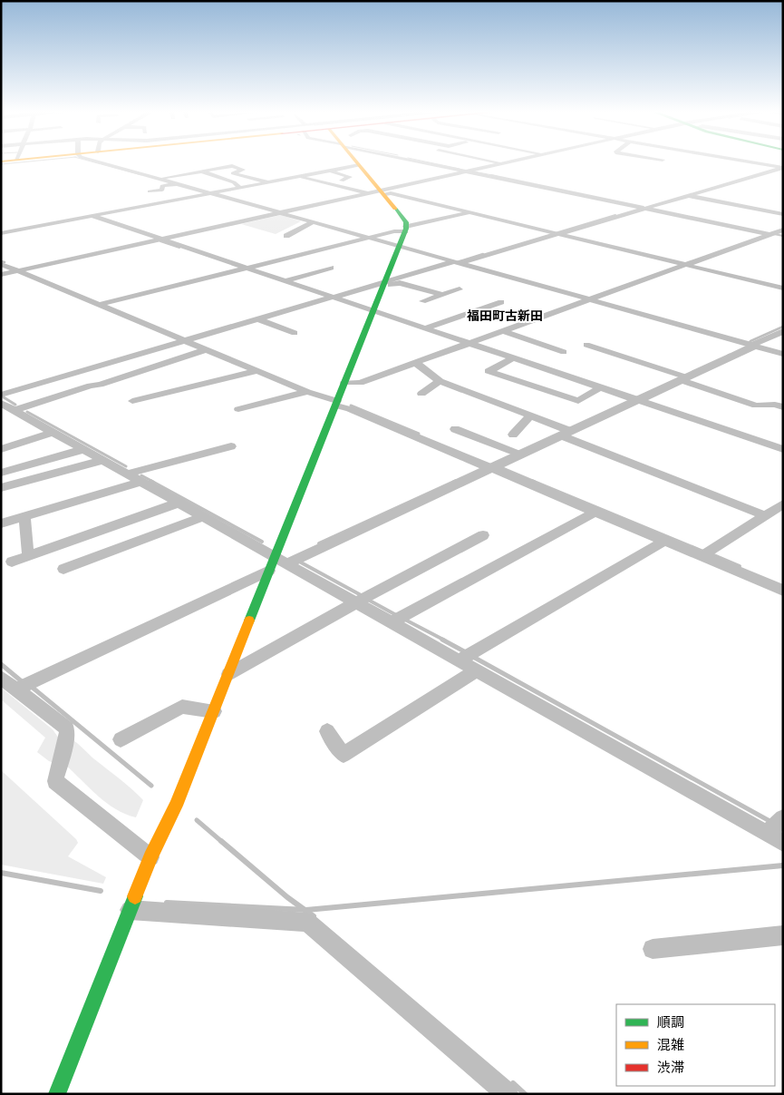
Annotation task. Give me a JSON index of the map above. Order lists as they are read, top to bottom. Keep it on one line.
{"districts":["福田町古新田"],"legend":["順調","混雑","渋滞"]}
